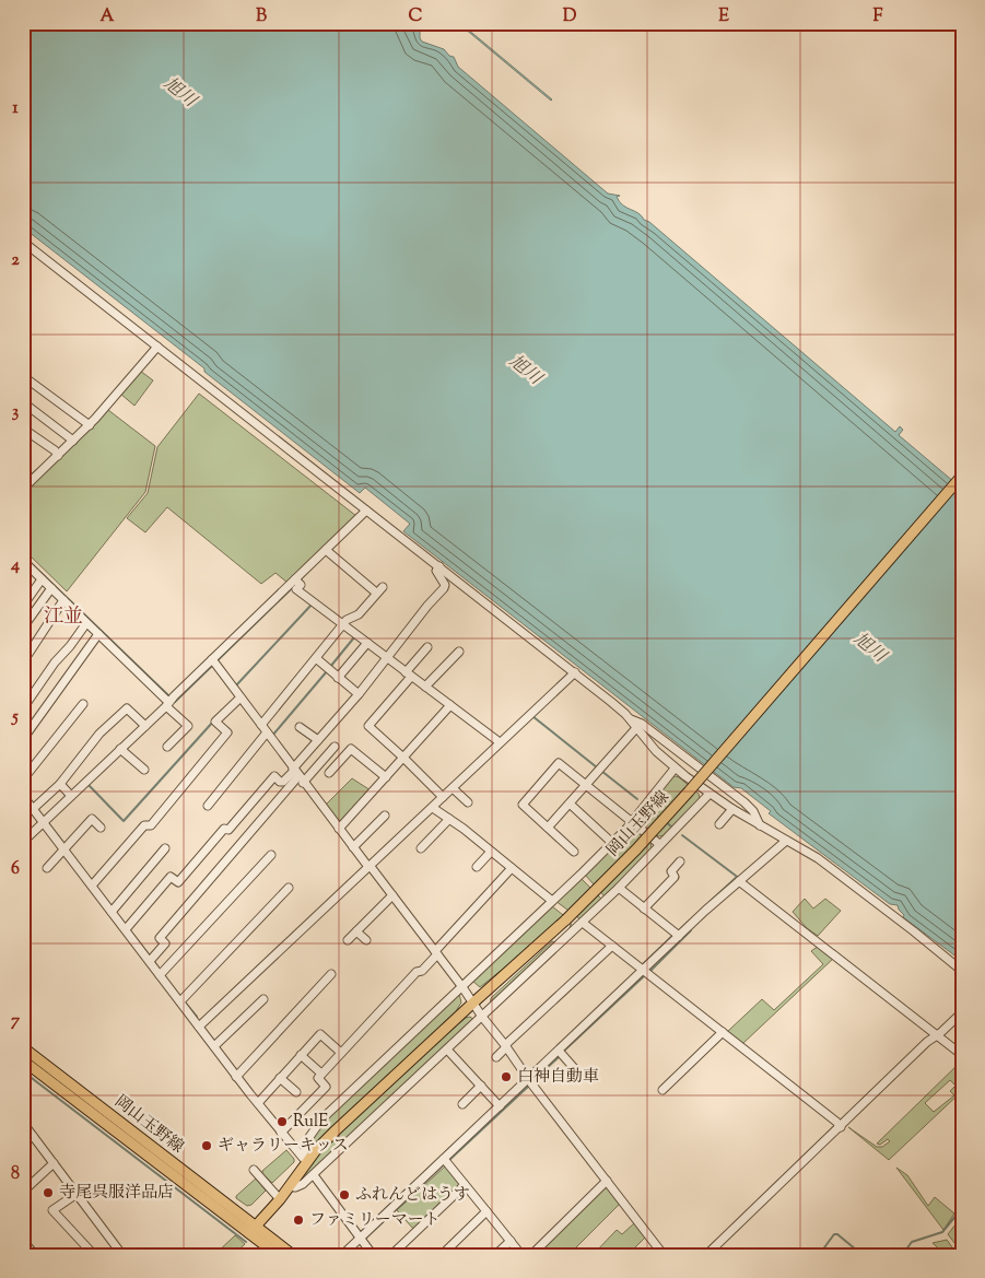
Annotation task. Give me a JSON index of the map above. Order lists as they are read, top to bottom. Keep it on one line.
{"streets":{"main road":["岡山玉野線"]},"districts":["江並"],"water":["旭川"],"places":["白神自動車","RulE","ギャラリーキッス","寺尾呉服洋品店","ふれんどはうす","ファミリーマート"],"grid":{"columns":["A","B","C","D","E","F"],"rows":["1","2","3","4","5","6","7","8"]}}
